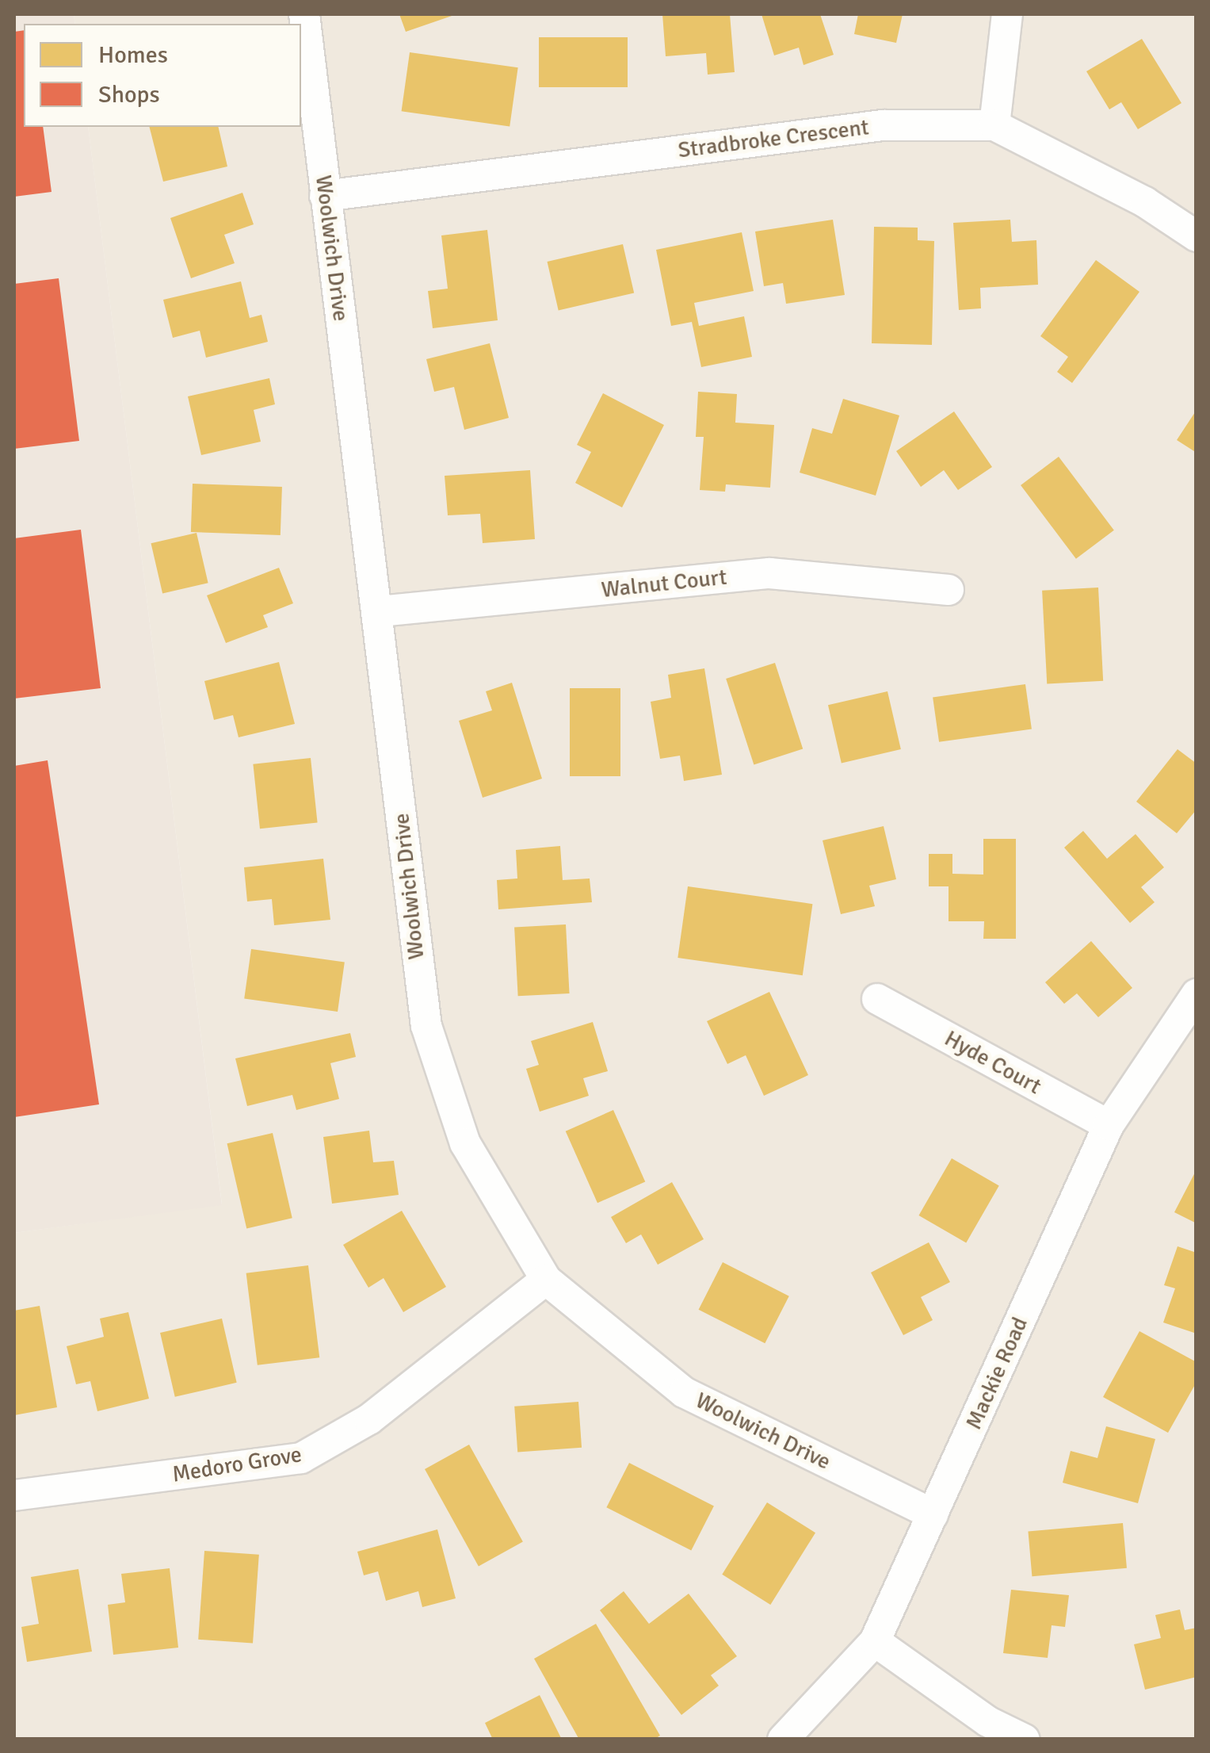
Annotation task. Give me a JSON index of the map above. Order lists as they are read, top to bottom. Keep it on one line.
{"streets":{"street":["Stradbroke Crescent","Woolwich Drive","Walnut Court","Hyde Court","Mackie Road","Medoro Grove"]},"crossings":[["Stradbroke Crescent","Woolwich Drive"],["Woolwich Drive","Walnut Court"],["Woolwich Drive","Mackie Road"],["Woolwich Drive","Medoro Grove"],["Hyde Court","Mackie Road"]],"legend":["Homes","Shops"]}
